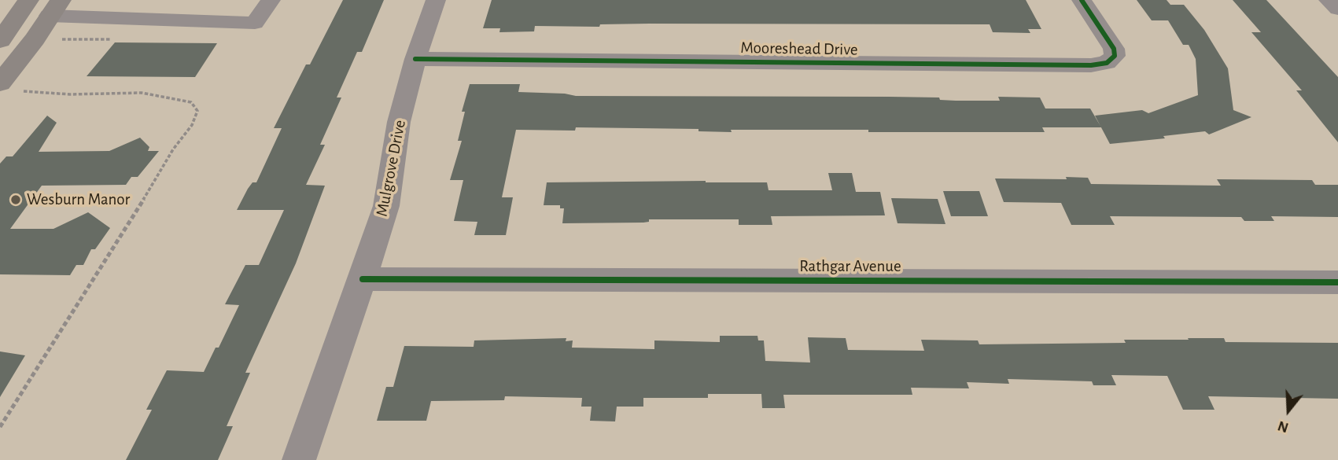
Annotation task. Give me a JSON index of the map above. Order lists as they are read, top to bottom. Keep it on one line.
{"streets":{"street":["Mooreshead Drive","Mulgrove Drive","Rathgar Avenue"]},"crossings":[["Mooreshead Drive","Mulgrove Drive"],["Mulgrove Drive","Rathgar Avenue"]],"places":["Wesburn Manor"],"north":"bottom"}
